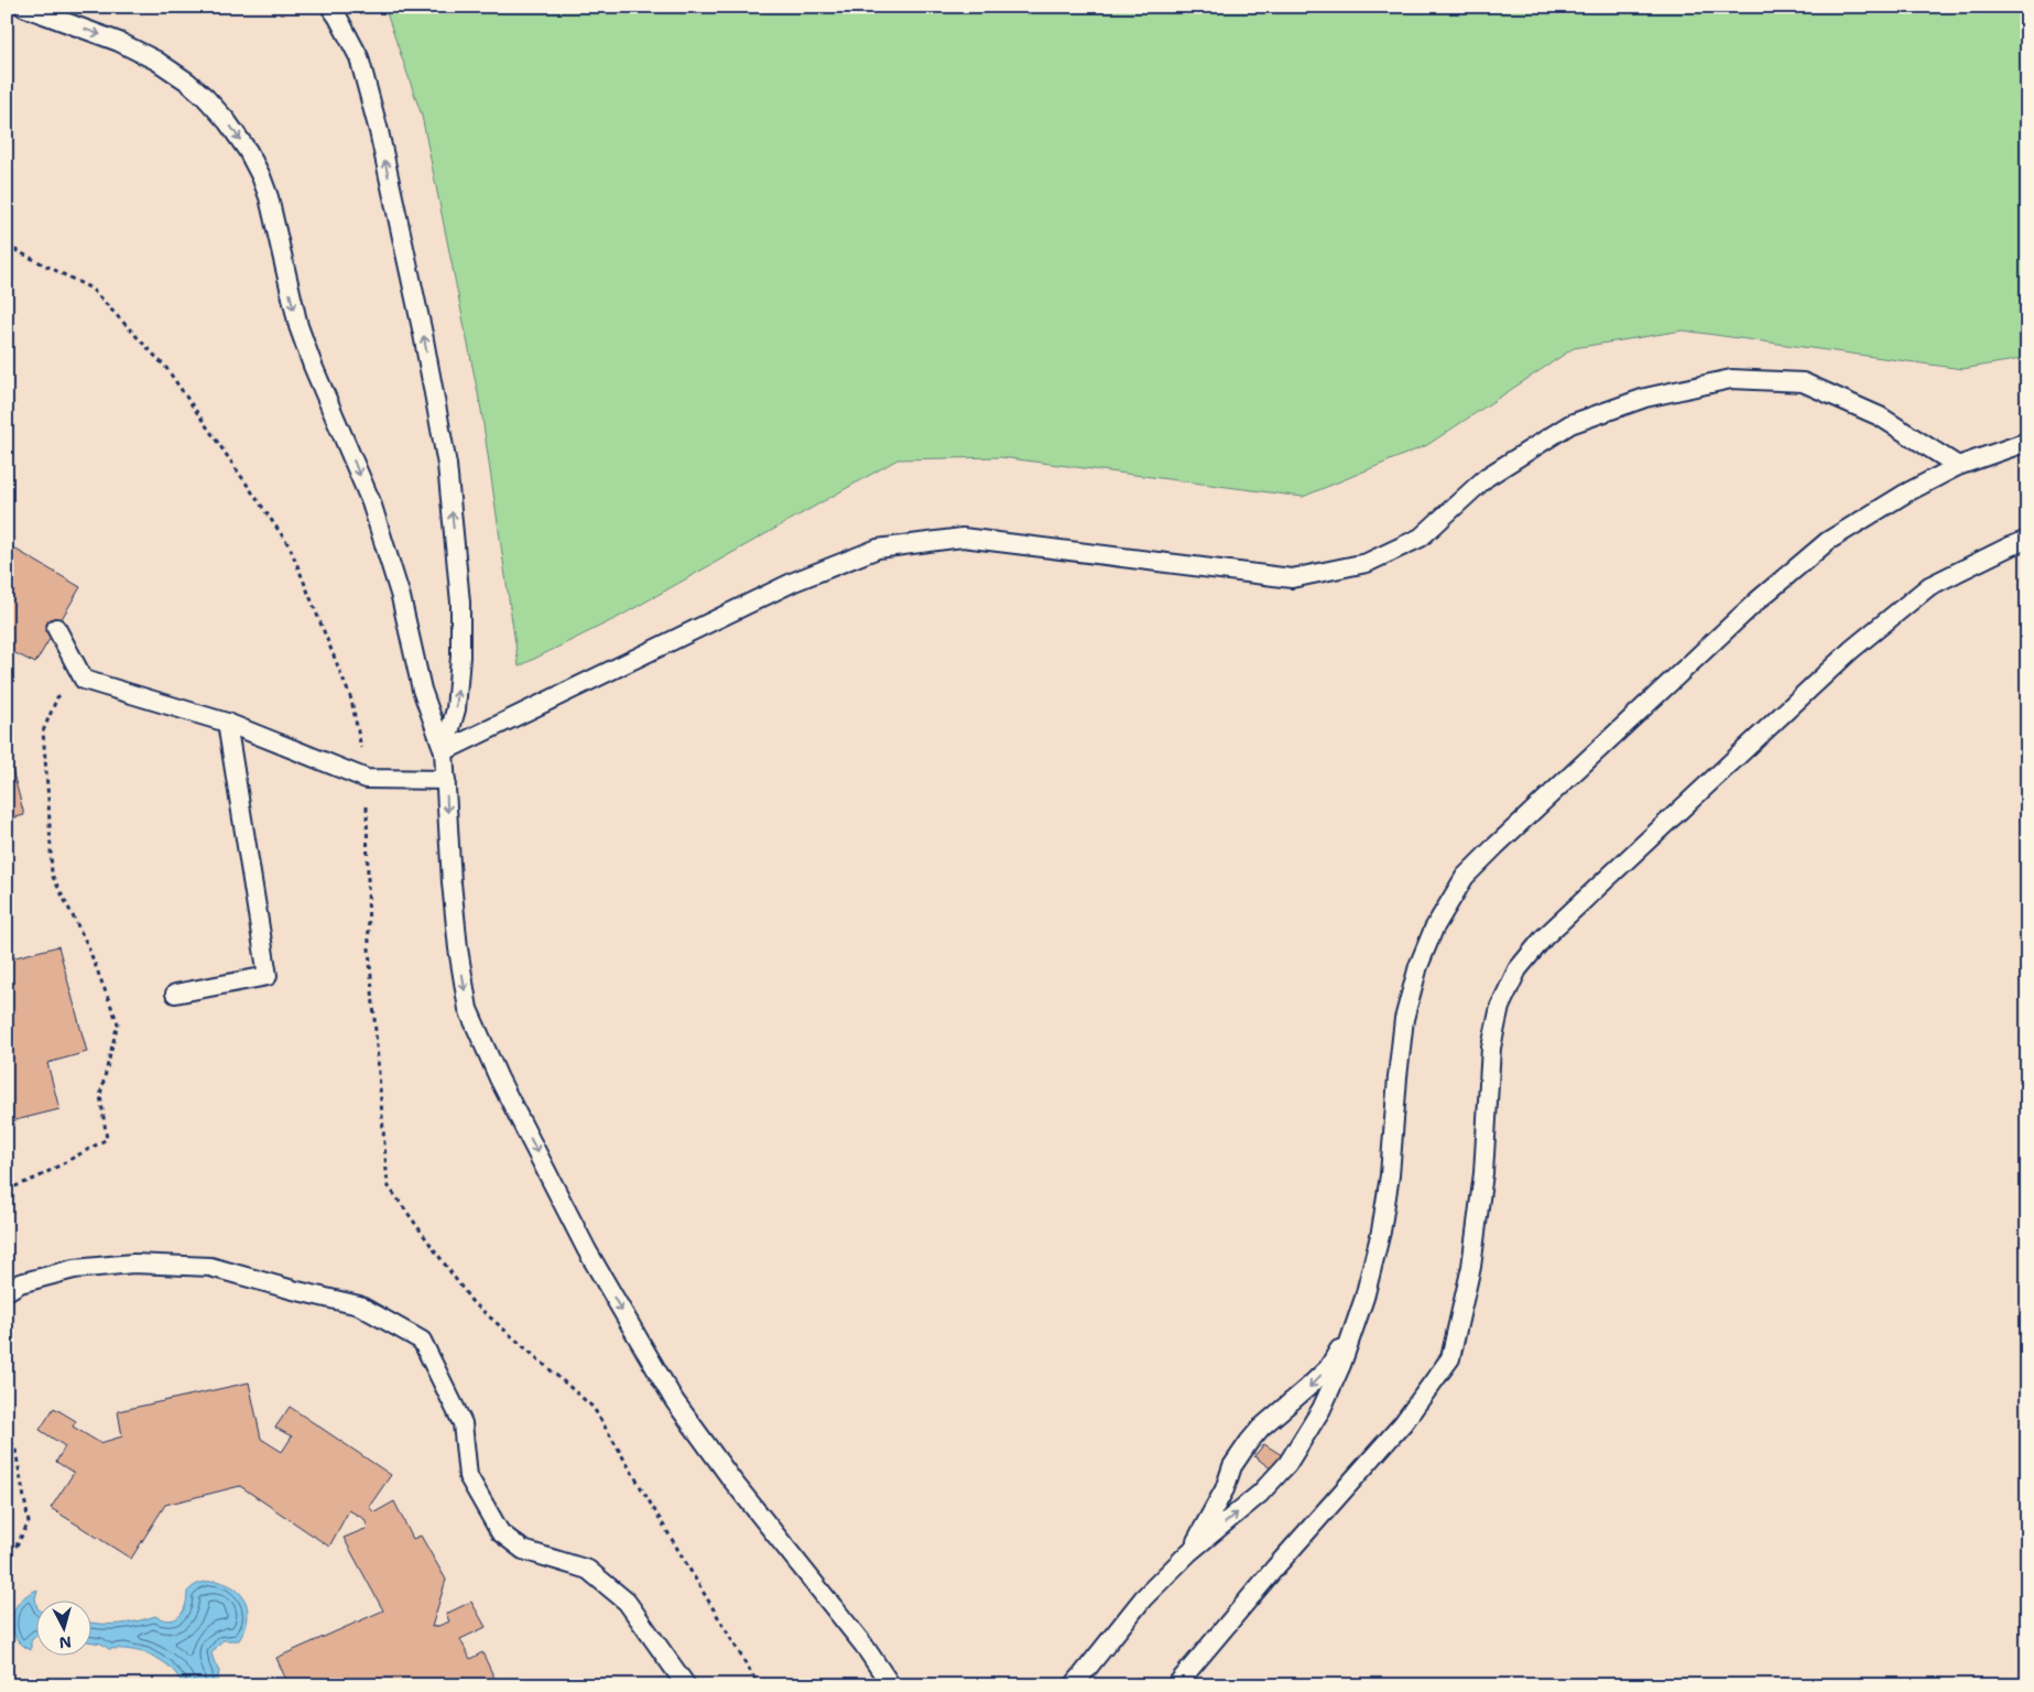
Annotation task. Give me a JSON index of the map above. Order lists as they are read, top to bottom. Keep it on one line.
{"north":"bottom"}
